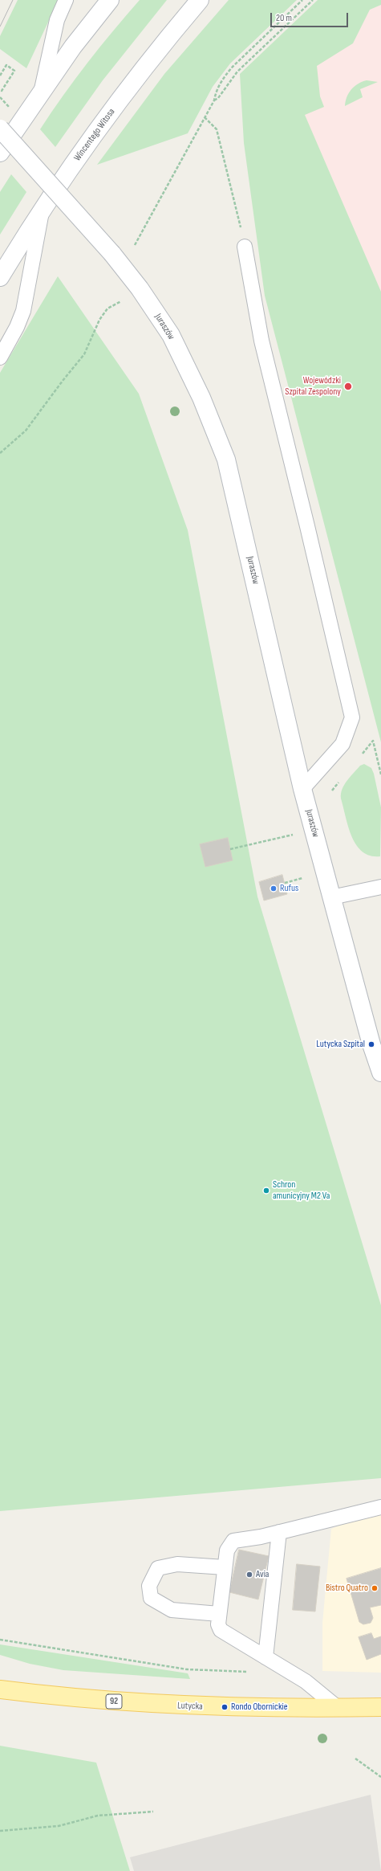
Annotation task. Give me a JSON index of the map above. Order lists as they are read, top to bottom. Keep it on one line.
{"streets":{"main road":["92","Lutycka"],"street":["Wincentego Witosa","Juraszów"]},"places":["Wojewódzki Szpital Zespolony","Rufus","Lutycka Szpital","Schron amunicyjny M2 Va","Avia","Bistro Quatro","Rondo Obornickie"],"scale_bar":"20 m"}
